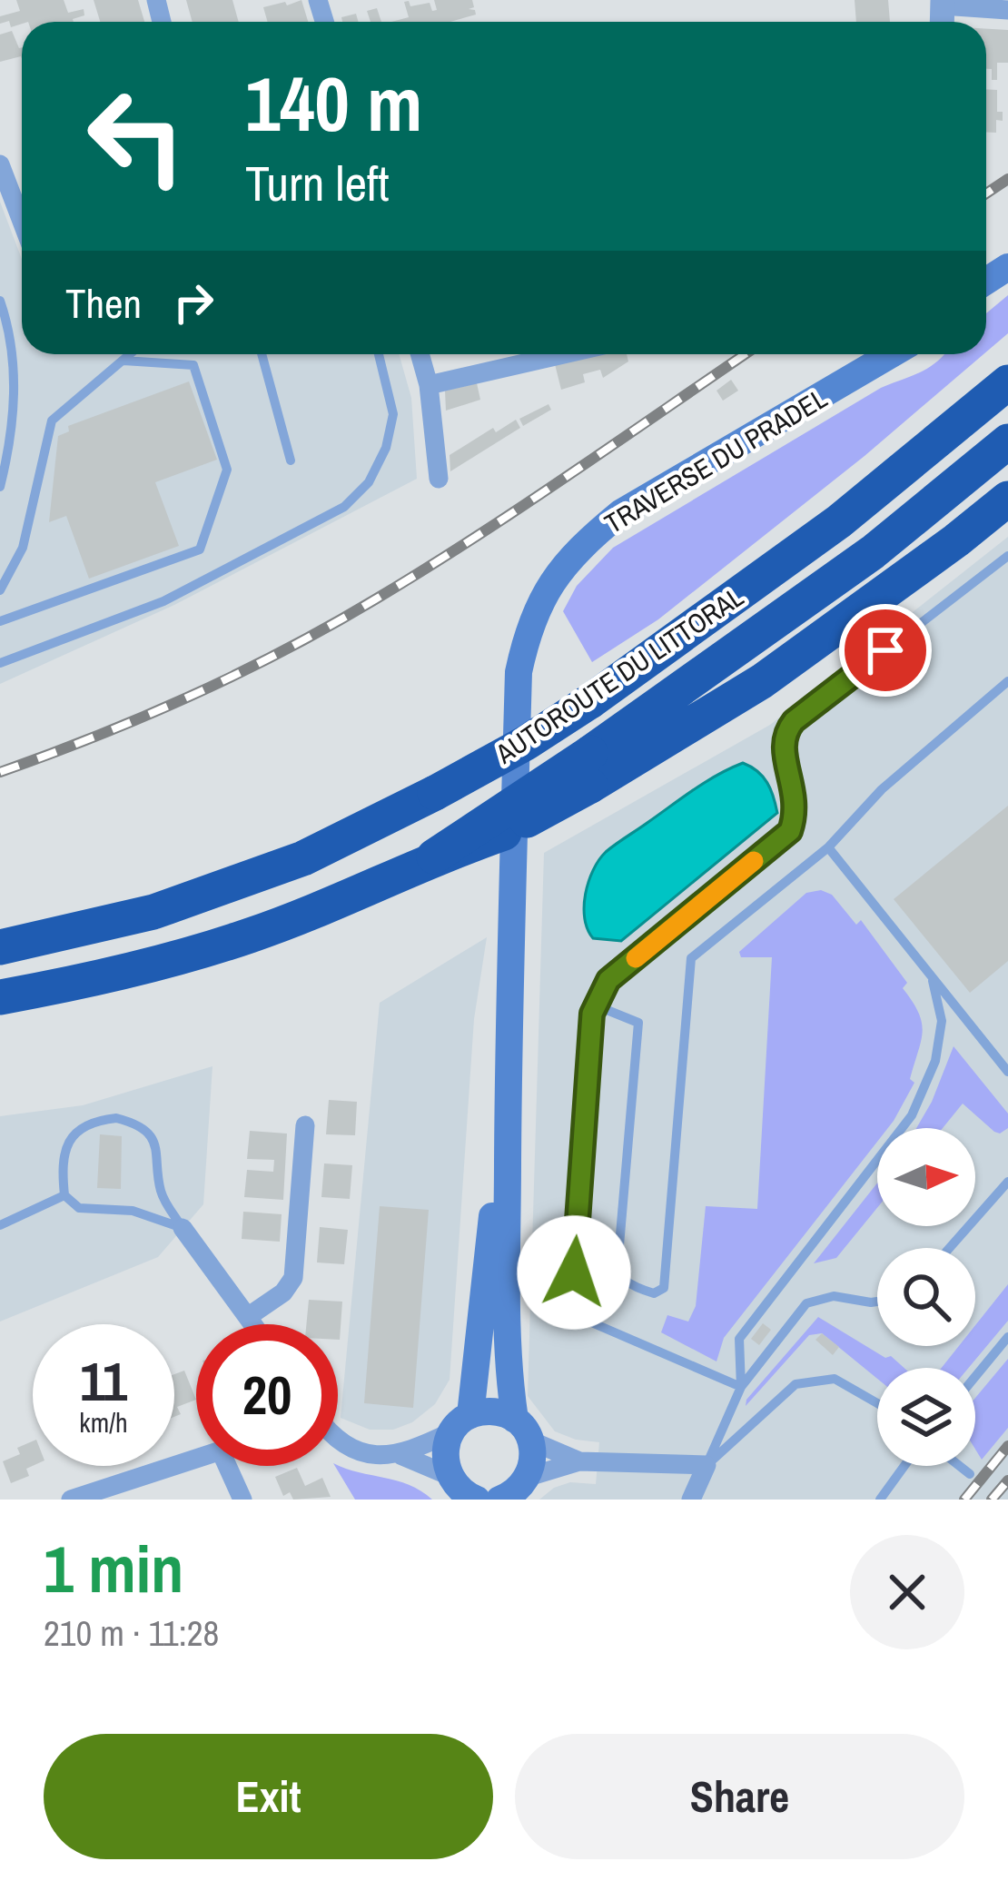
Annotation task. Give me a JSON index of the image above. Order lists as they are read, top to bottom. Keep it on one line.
{"streets":{"highway":["AUTOROUTE DU LITTORAL"],"main road":["TRAVERSE DU PRADEL"]},"north":"right","page":{"turn":["140 m","Turn left"],"then":"Then","speed":"11 km/h","limit":"20","heading":["1 min","210 m · 11:28"],"buttons":["Exit","Share"]}}
